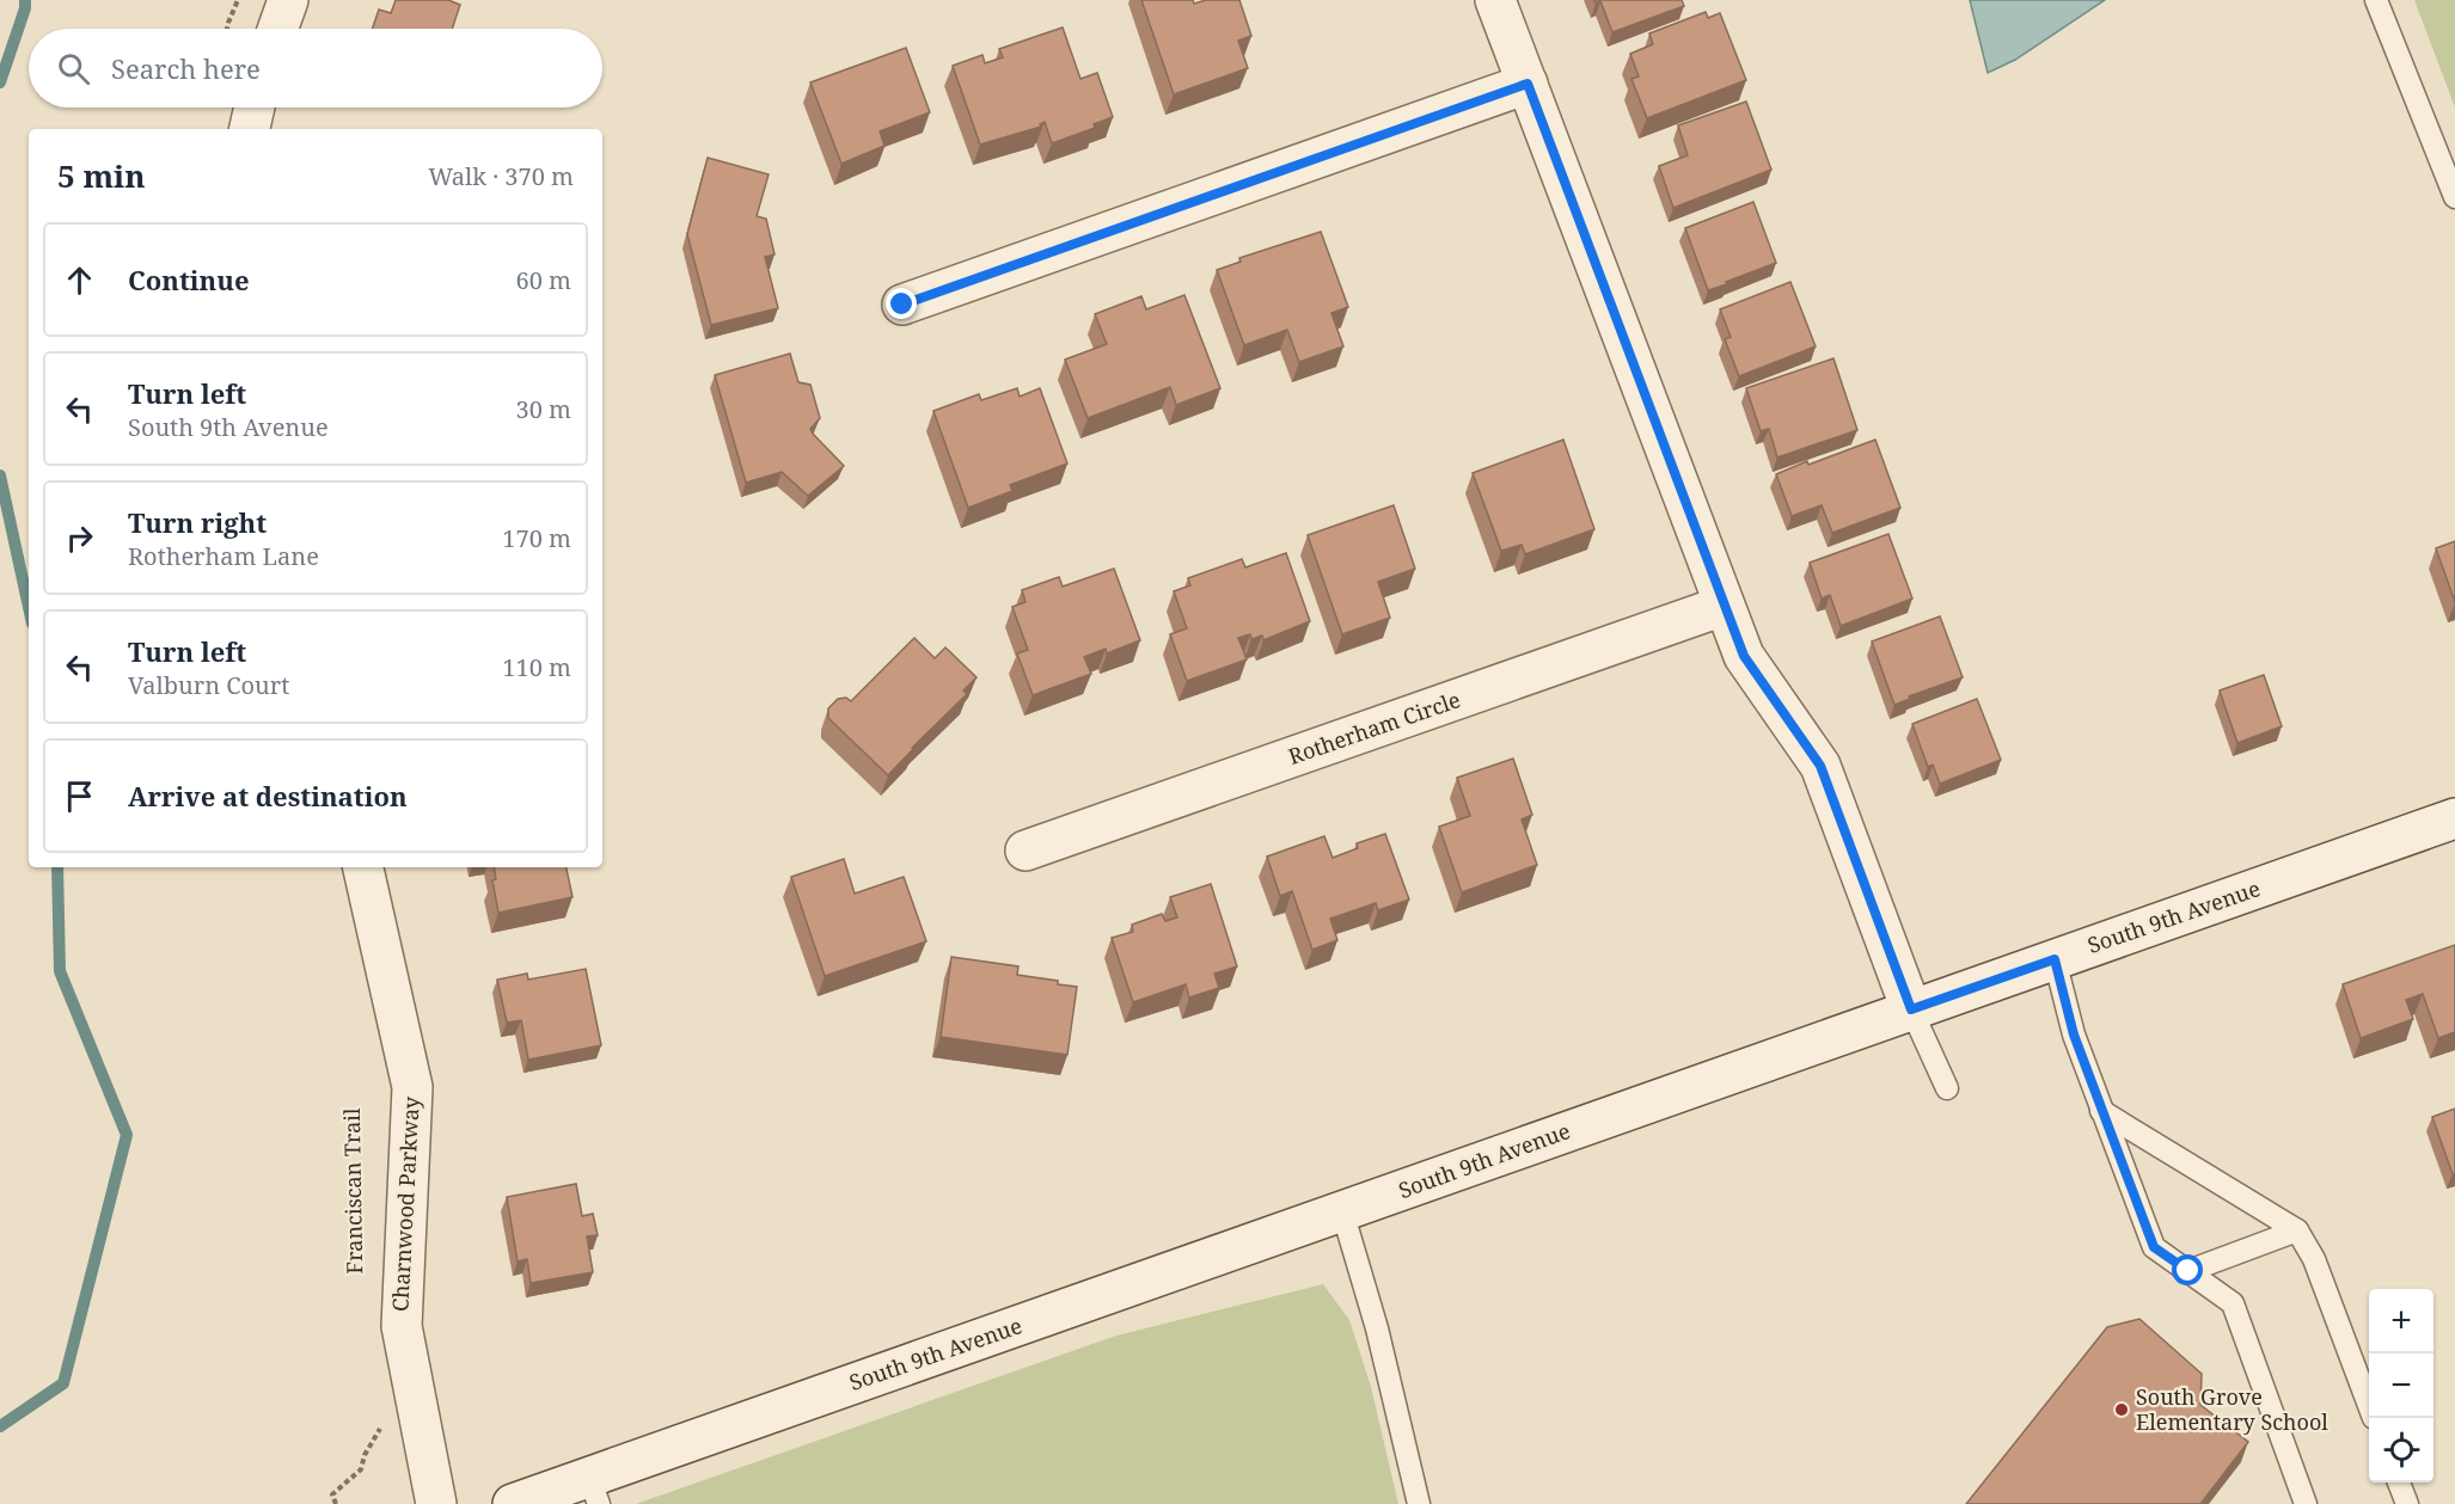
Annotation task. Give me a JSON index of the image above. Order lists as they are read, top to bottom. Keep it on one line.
{"streets":{"street":["Rotherham Circle","South 9th Avenue","Charnwood Parkway"]},"places":["South Grove Elementary School"],"page":{"search":"Search here","heading":["5 min","Walk · 370 m"],"list":[["Continue","60 m"],["Turn left","South 9th Avenue","30 m"],["Turn right","Rotherham Lane","170 m"],["Turn left","Valburn Court","110 m"],"Arrive at destination"],"map_buttons":["+","−"]}}
